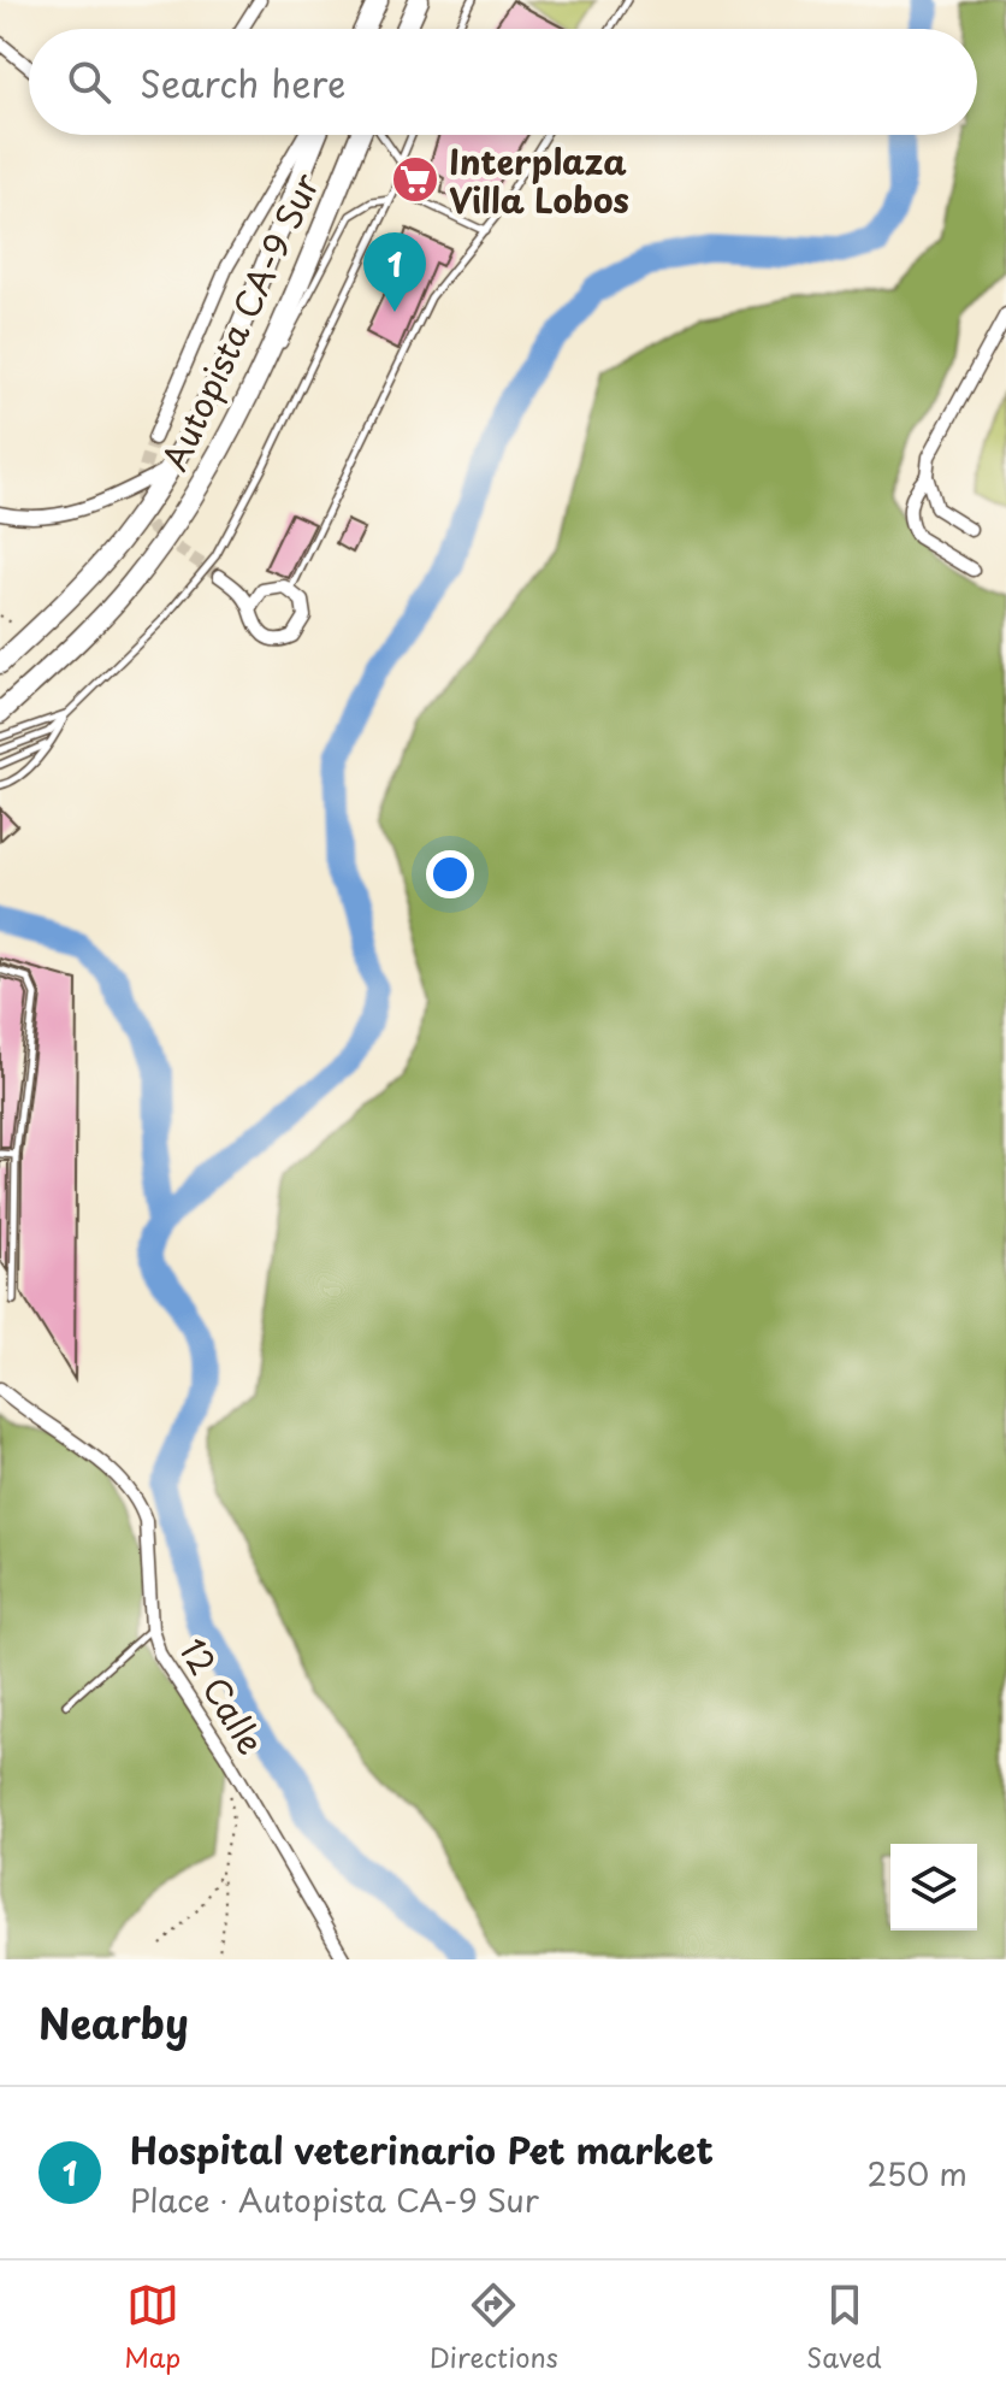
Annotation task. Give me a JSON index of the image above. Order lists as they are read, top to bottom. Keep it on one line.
{"streets":{"highway":["Autopista CA-9 Sur"],"street":["12 Calle"]},"places":{"supermarket":["Interplaza Villa Lobos"]},"page":{"search":"Search here","pins":"1","heading":"Nearby","list":[{"mark":"1","name":"Hospital veterinario Pet market","note":"Place · Autopista CA-9 Sur","value":"250 m"}],"nav":["Map","Directions","Saved"]}}
